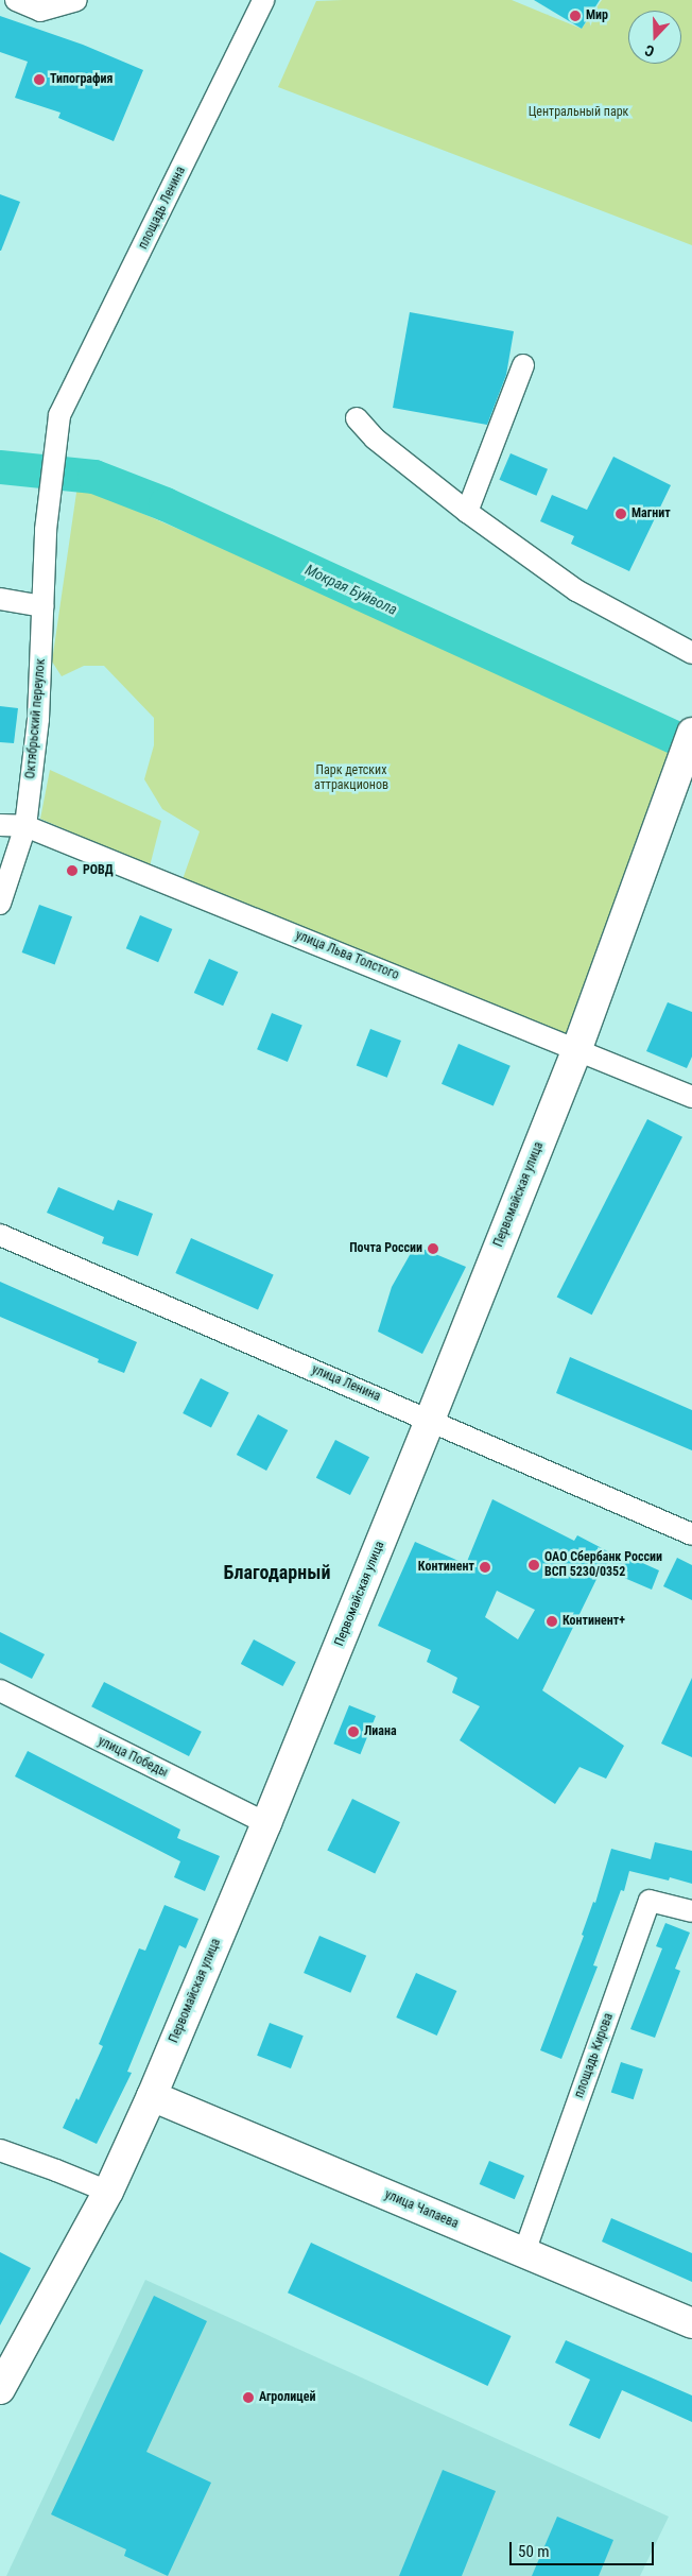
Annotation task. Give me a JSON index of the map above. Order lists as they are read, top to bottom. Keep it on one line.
{"streets":{"main road":["Первомайская улица","улица Чапаева"],"street":["площадь Ленина","Октябрьский переулок","улица Льва Толстого","улица Ленина","улица Победы","площадь Кирова"]},"crossings":[["площадь Ленина","Октябрьский переулок"],["Октябрьский переулок","улица Льва Толстого"],["улица Льва Толстого","Первомайская улица"],["Первомайская улица","улица Ленина"],["Первомайская улица","улица Победы"],["Первомайская улица","улица Чапаева"],["площадь Кирова","улица Чапаева"]],"districts":["Благодарный"],"water":["Мокрая Буйвола"],"parks":["Центральный парк","Парк детских аттракционов"],"places":["Мир","Типография","Магнит","РОВД","Почта России","ОАО Сбербанк России ВСП 5230/0352","Континент","Континент+","Лиана","Агролицей"],"scale_bar":"50 m","north":"bottom"}
